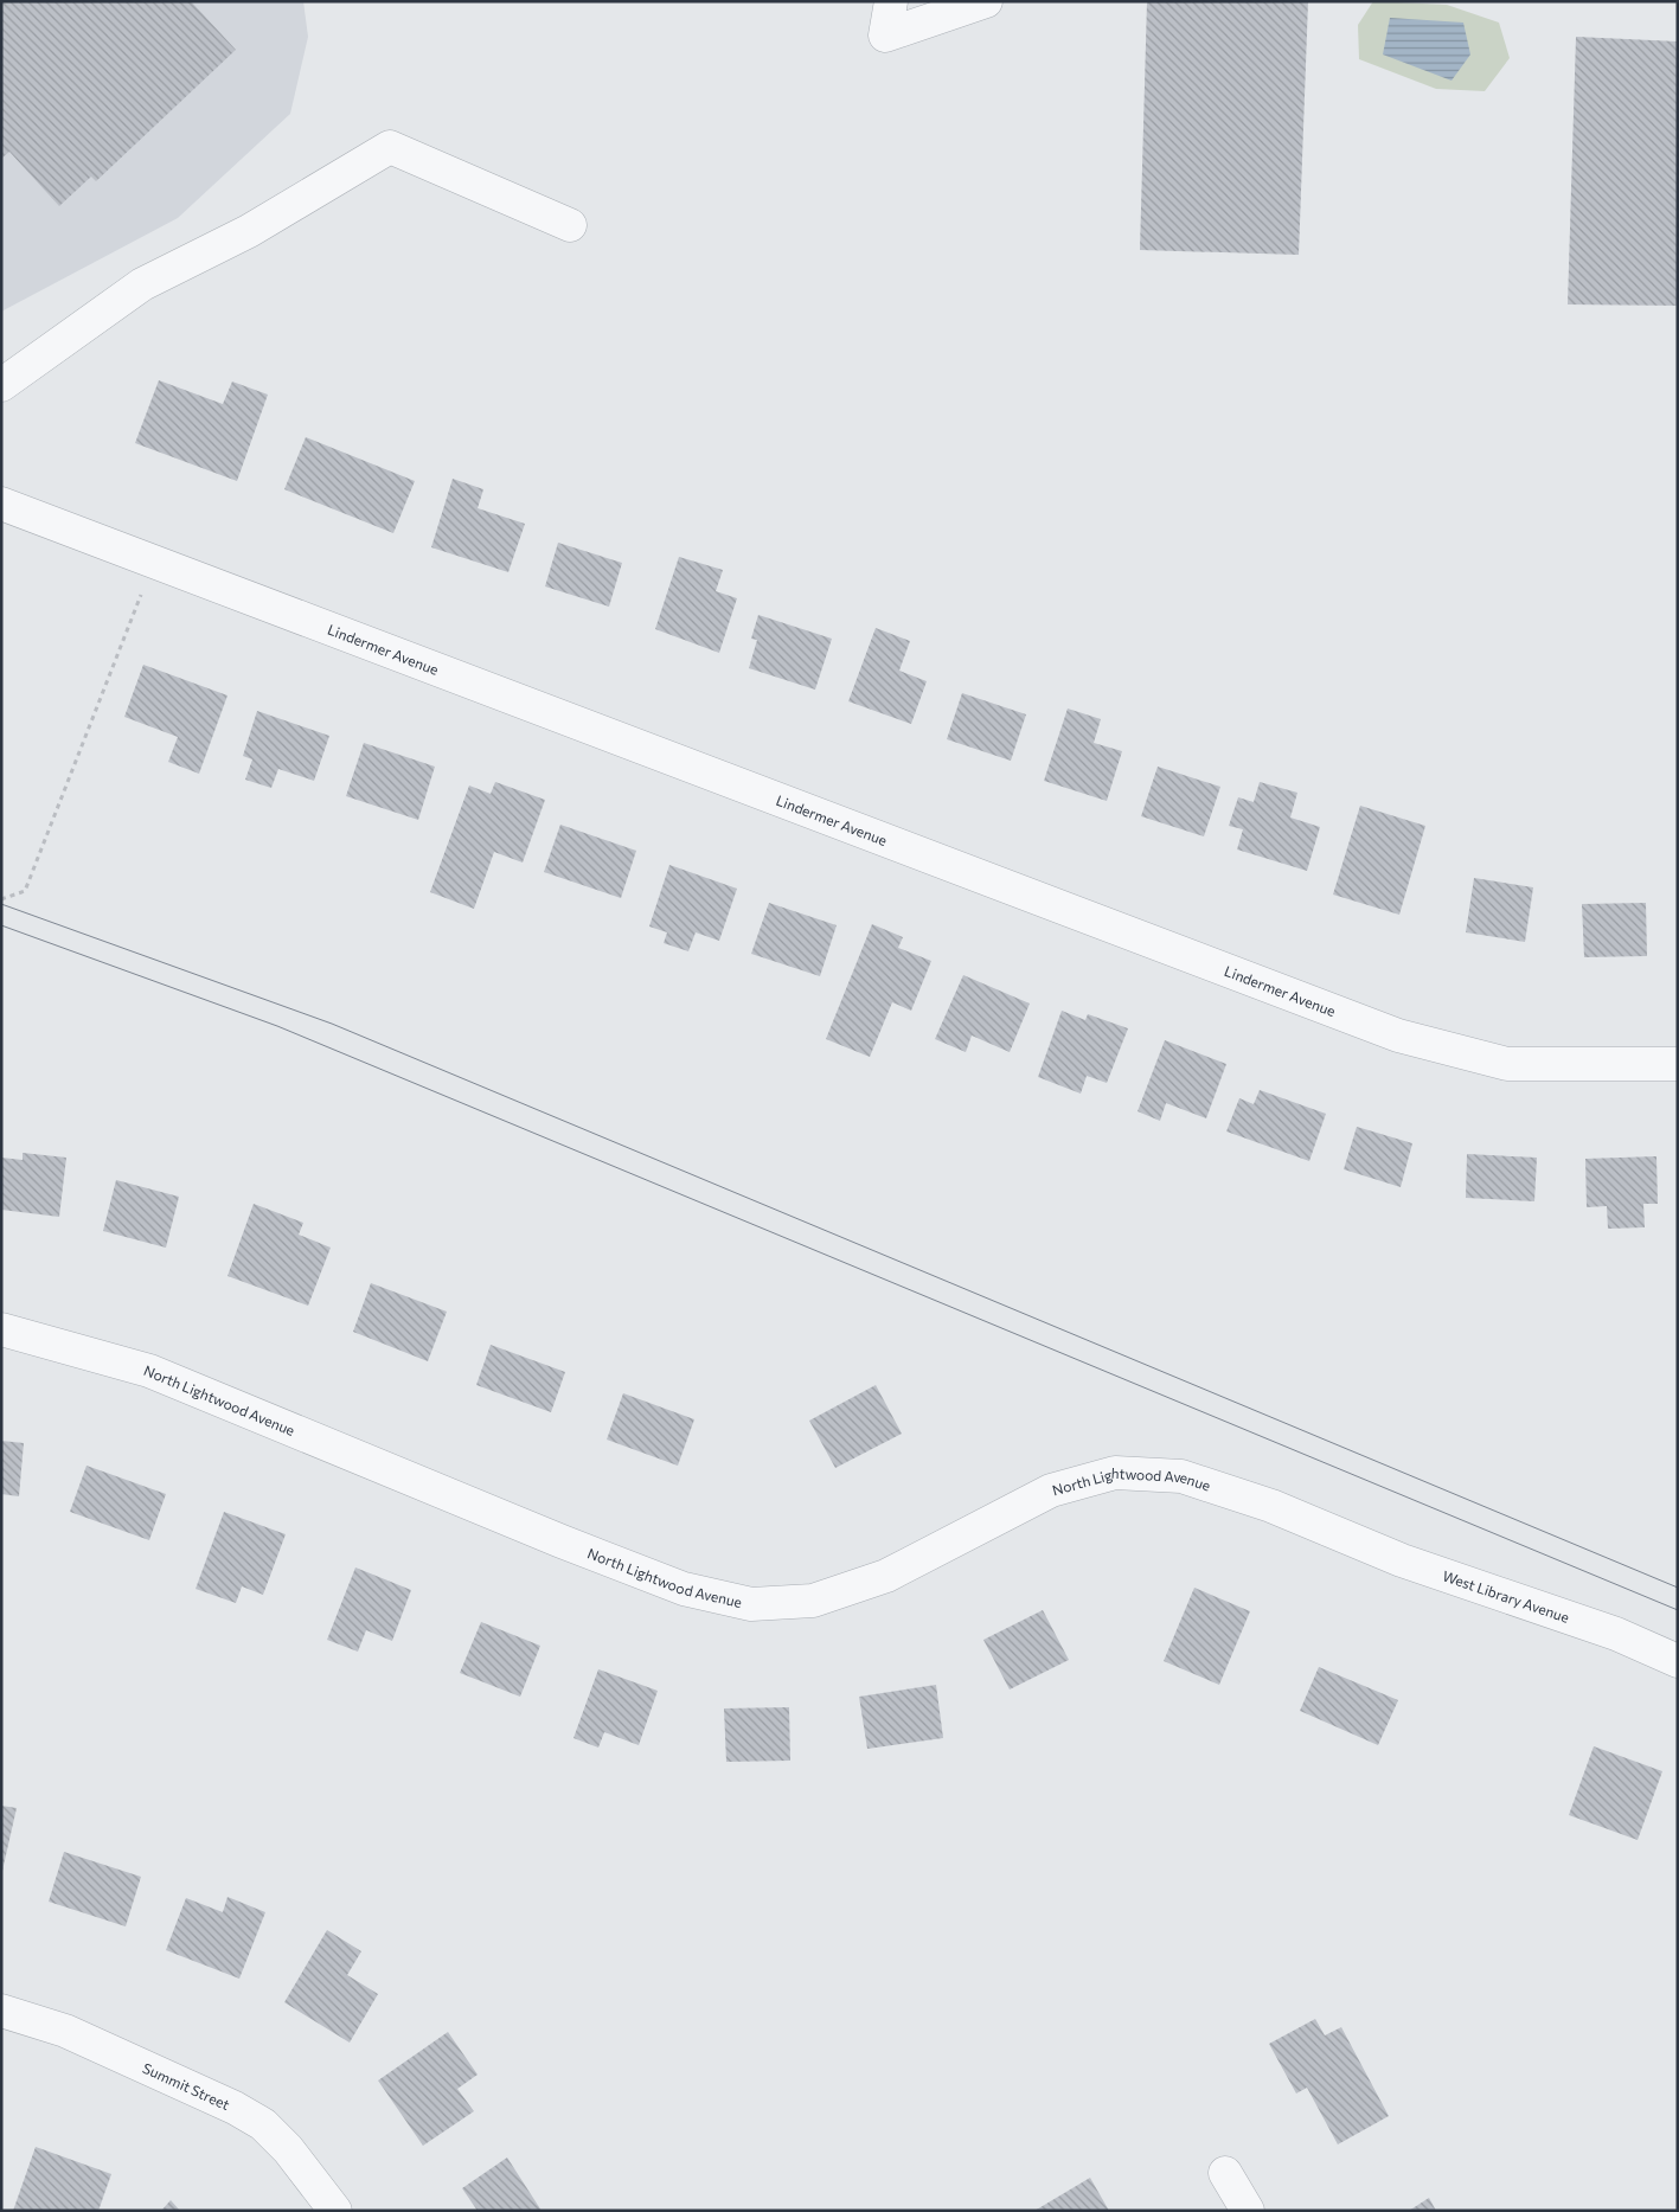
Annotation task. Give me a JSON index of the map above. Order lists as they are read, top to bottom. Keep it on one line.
{"streets":{"street":["Lindermer Avenue","North Lightwood Avenue","West Library Avenue","Summit Street"]},"crossings":[["North Lightwood Avenue","West Library Avenue"]]}
